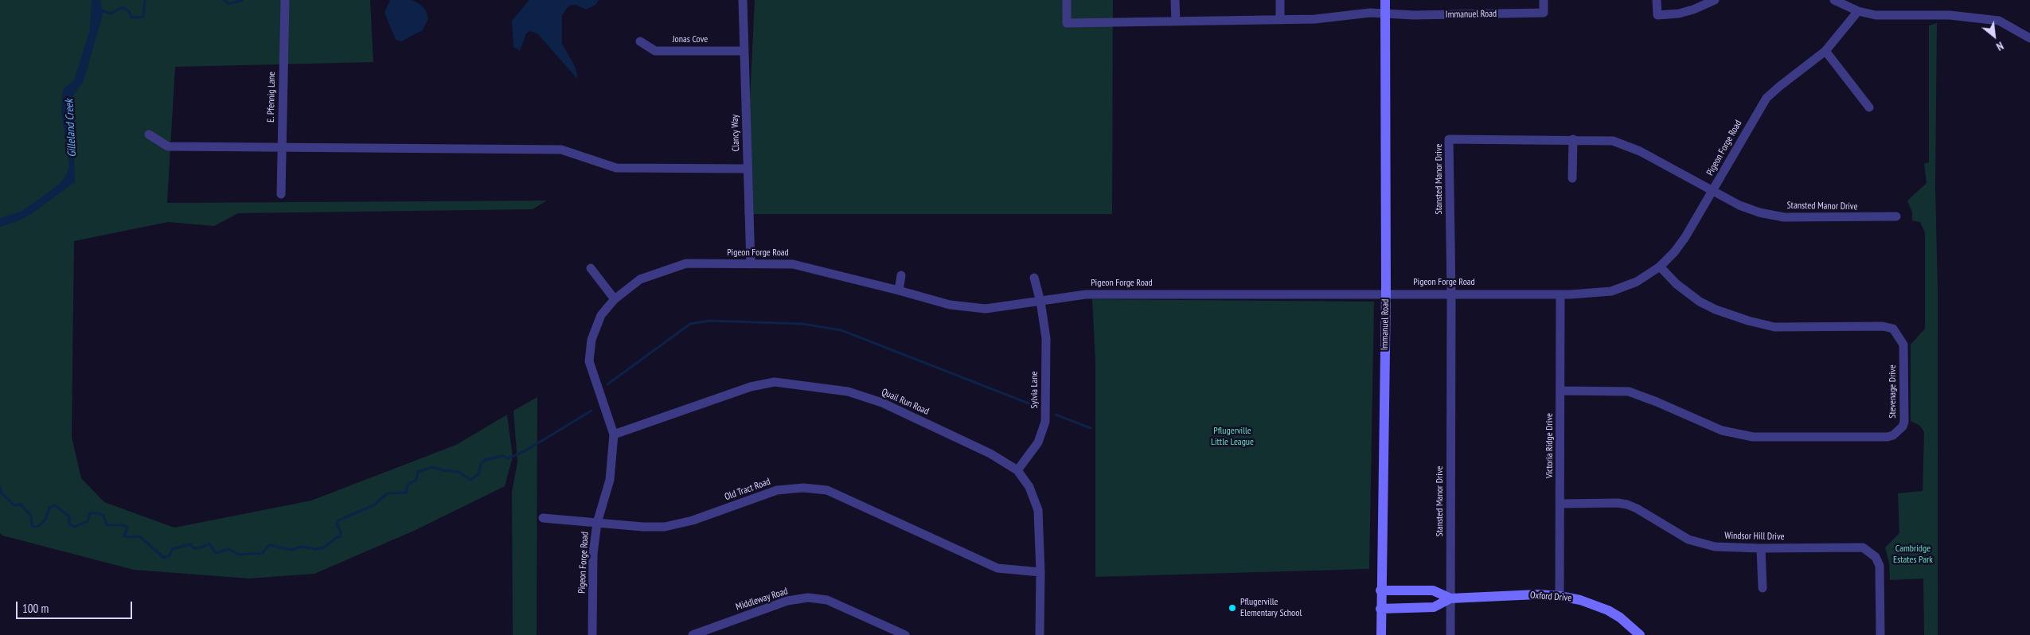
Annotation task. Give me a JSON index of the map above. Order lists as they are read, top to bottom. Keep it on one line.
{"streets":{"street":["Immanuel Road","Jonas Cove","E. Pfennig Lane","Clancy Way","Pigeon Forge Road","Stansted Manor Drive","Sylvia Lane","Stevenage Drive","Quail Run Road","Victoria Ridge Drive","Old Tract Road","Windsor Hill Drive","Oxford Drive","Middleway Road"]},"crossings":[["Immanuel Road","Pigeon Forge Road"],["Jonas Cove","Clancy Way"],["Clancy Way","Pigeon Forge Road"],["Pigeon Forge Road","Stansted Manor Drive"],["Pigeon Forge Road","Sylvia Lane"],["Pigeon Forge Road","Stevenage Drive"],["Pigeon Forge Road","Quail Run Road"],["Pigeon Forge Road","Victoria Ridge Drive"],["Pigeon Forge Road","Old Tract Road"],["Stansted Manor Drive","Oxford Drive"],["Sylvia Lane","Quail Run Road"],["Stevenage Drive","Victoria Ridge Drive"],["Quail Run Road","Old Tract Road"],["Victoria Ridge Drive","Windsor Hill Drive"],["Victoria Ridge Drive","Oxford Drive"]],"water":["Gilleland Creek"],"parks":["Pflugerville Little League","Cambridge Estates Park"],"places":["Pflugerville Elementary School"],"scale_bar":"100 m","north":"bottom right"}
